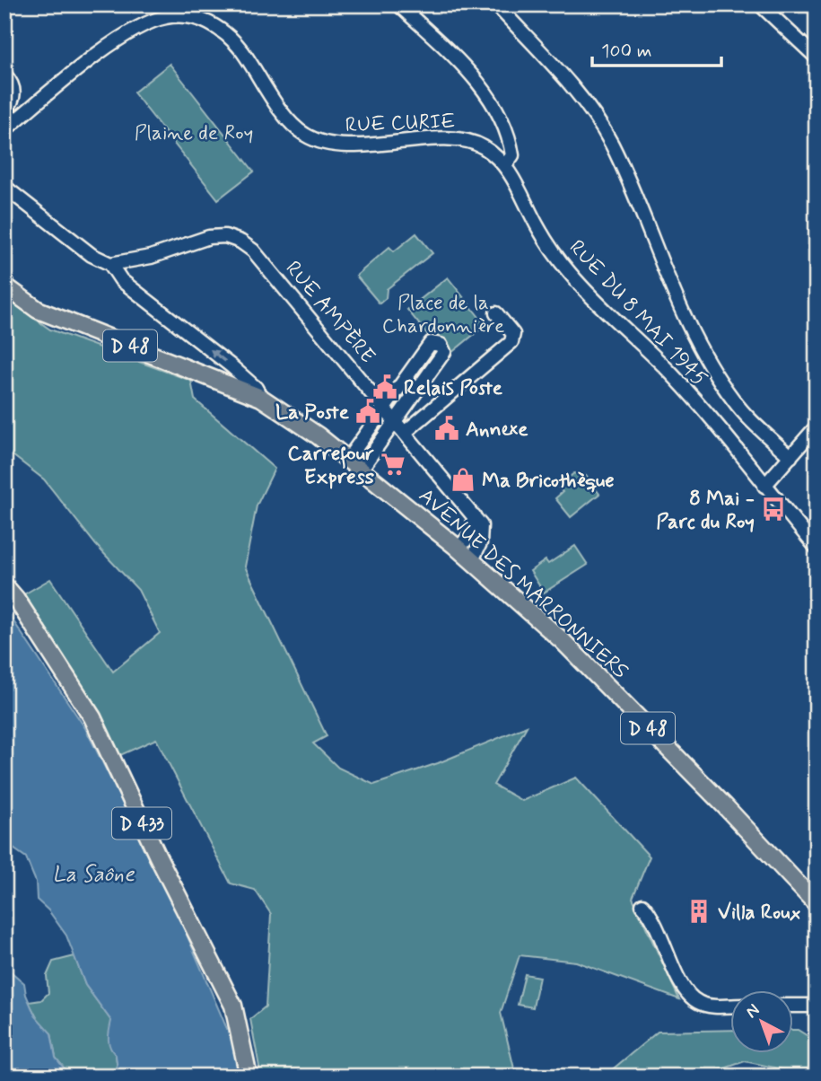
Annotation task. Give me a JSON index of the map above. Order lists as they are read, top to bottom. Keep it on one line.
{"streets":{"main road":["D 48","AVENUE DES MARRONNIERS","D 433"],"street":["RUE CURIE","RUE AMPÈRE","RUE DU 8 MAI 1945"]},"crossings":[["RUE CURIE","RUE DU 8 MAI 1945"],["D 48","AVENUE DES MARRONNIERS"]],"water":["La Saône"],"parks":["Plaine de Roy","Place de la Chardonnière"],"places":{"public building":["Relais Poste","La Poste","Annexe"],"supermarket":["Carrefour Express"],"shop":["Ma Bricothèque"],"bus stop":["8 Mai - Parc du Roy"],"building":["Villa Roux"]},"scale_bar":"100 m","north":"top left"}
